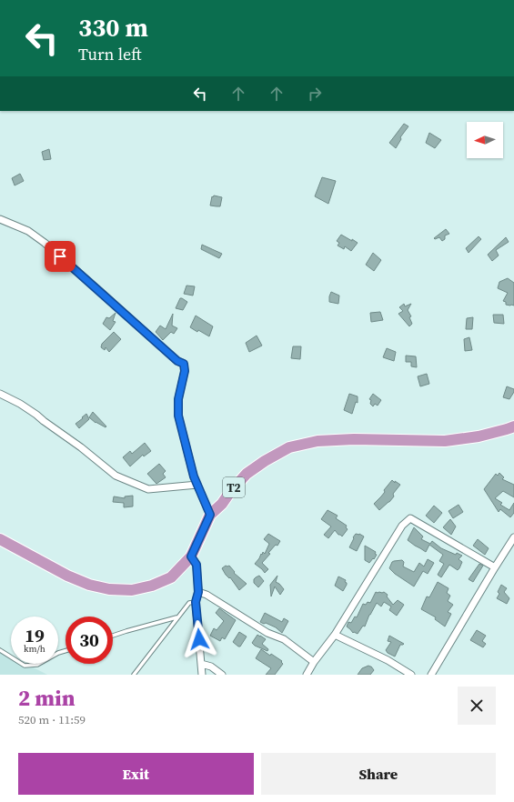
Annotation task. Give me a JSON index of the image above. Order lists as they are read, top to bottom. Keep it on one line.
{"streets":{"highway":["T2"]},"north":"left","page":{"turn":["330 m","Turn left"],"speed":"19 km/h","limit":"30","heading":["2 min","520 m · 11:59"],"buttons":["Exit","Share"]}}
